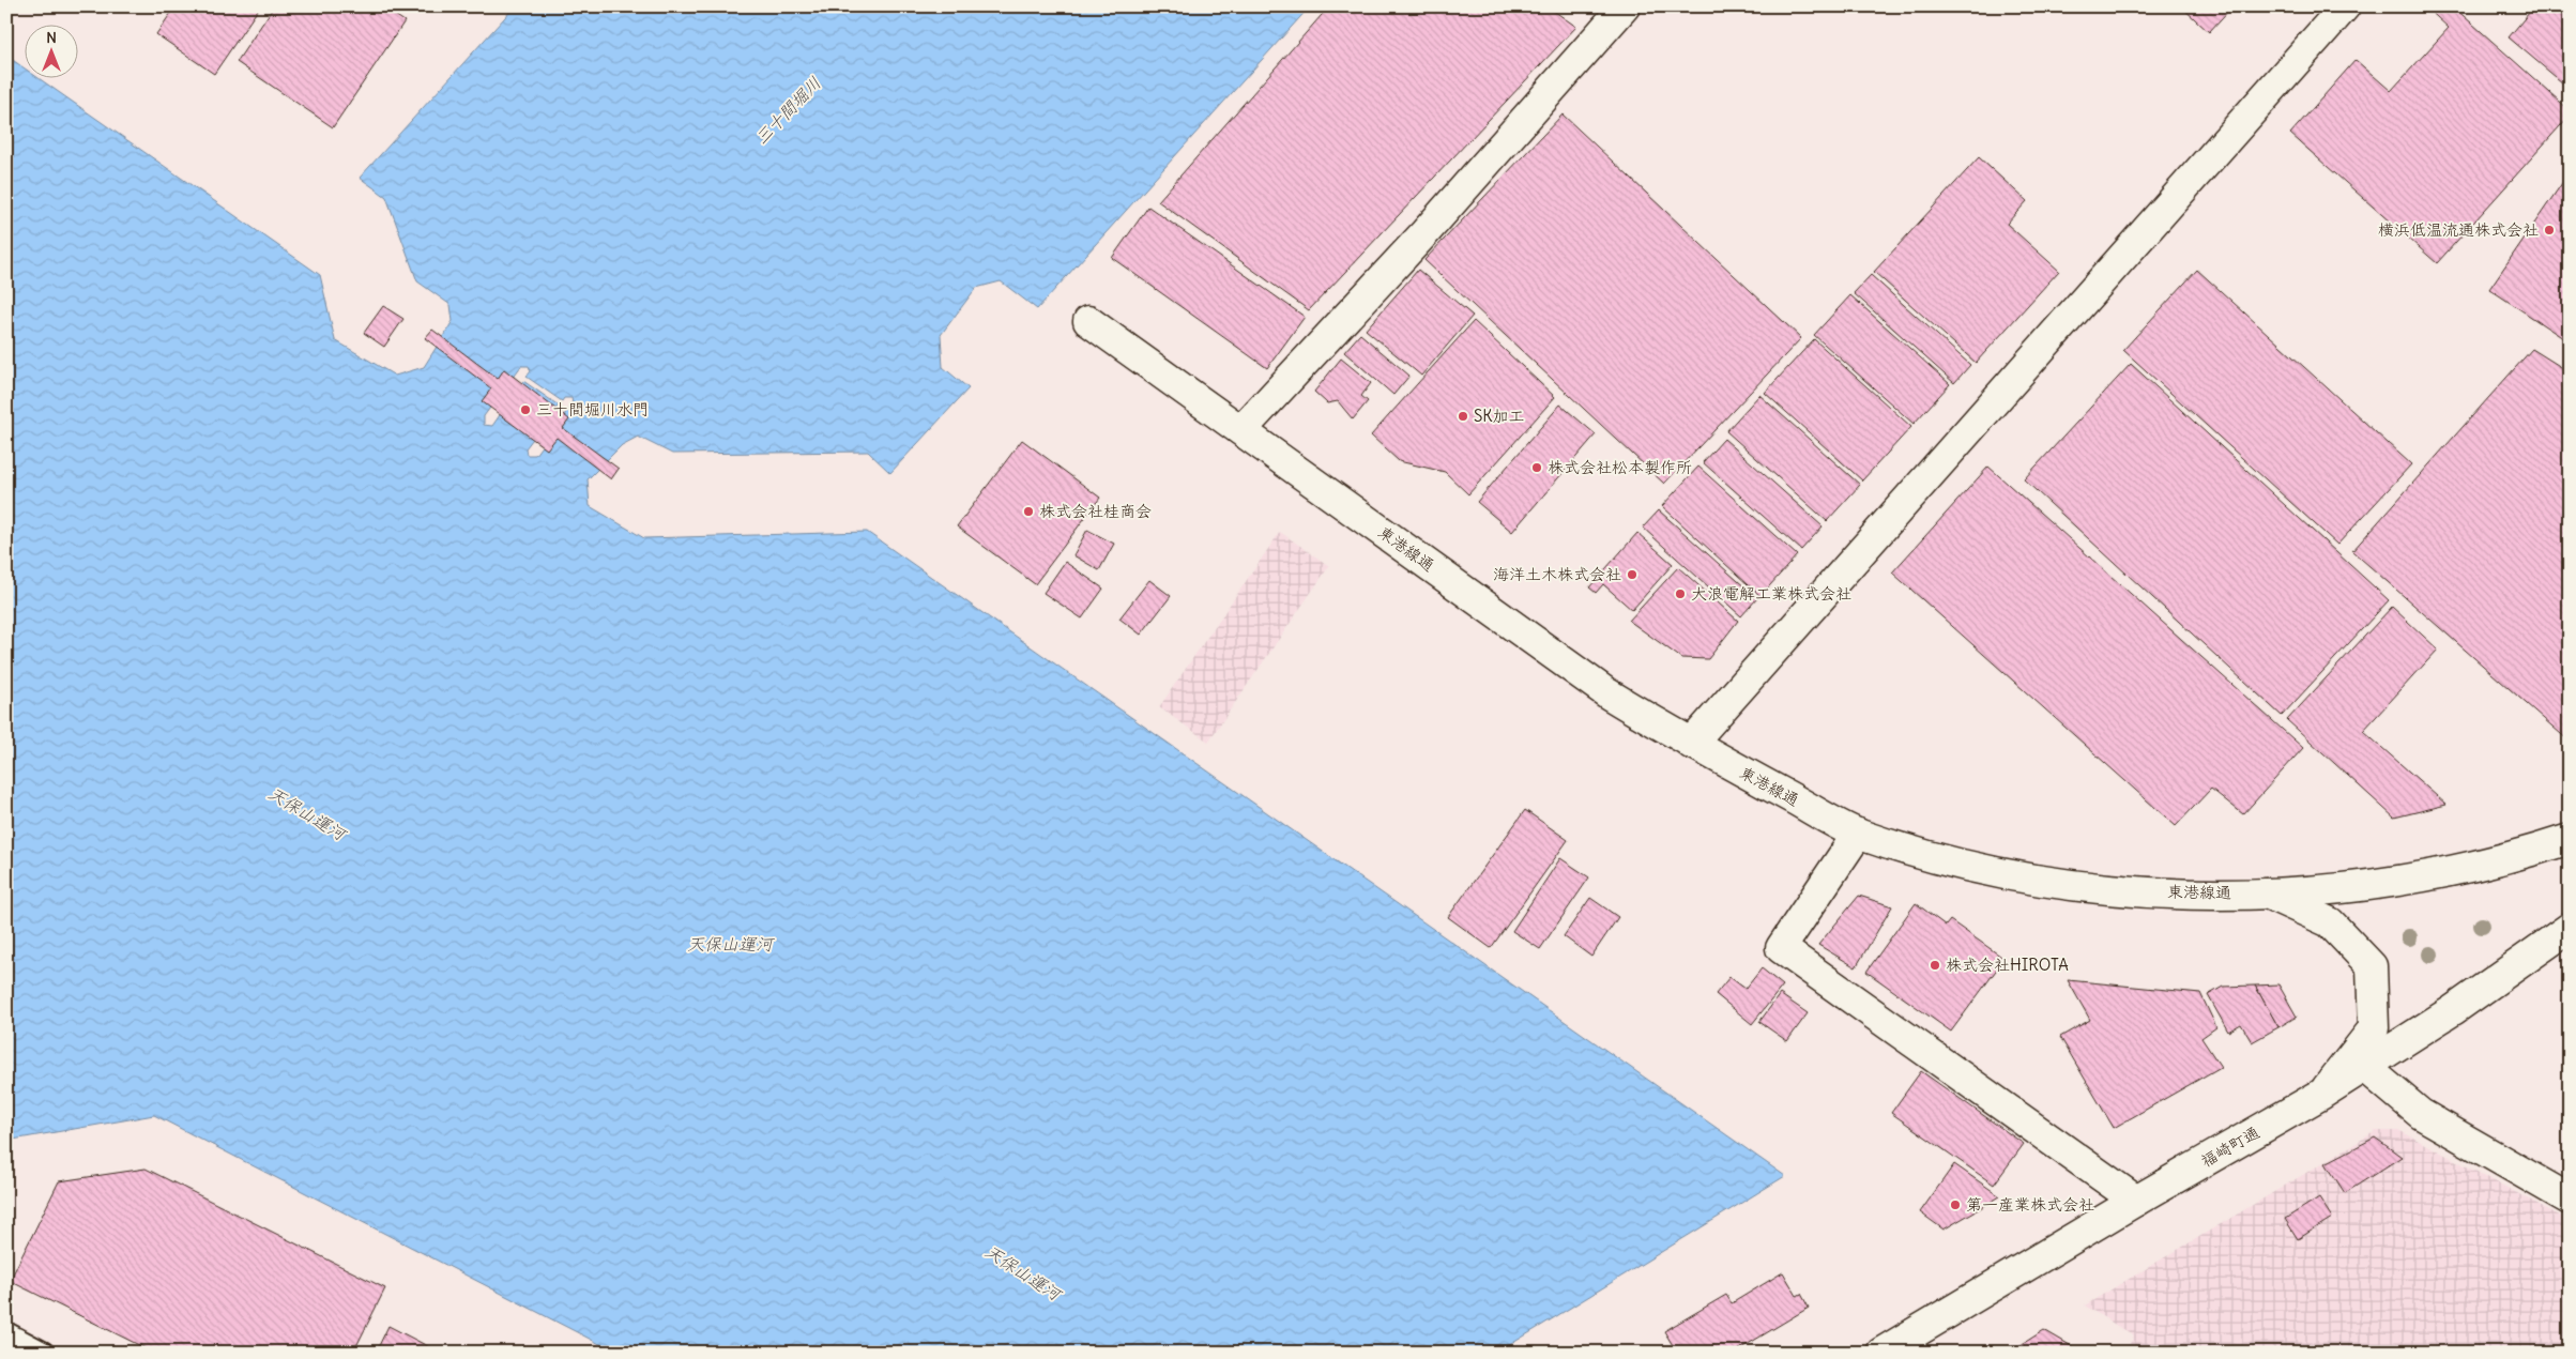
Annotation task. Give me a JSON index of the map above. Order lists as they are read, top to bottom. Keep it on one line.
{"streets":{"street":["東港線通","福崎町通"]},"water":["三十間堀川","天保山運河"],"places":["横浜低温流通株式会社","三十間堀川水門","SK加工","株式会社松本製作所","株式会社桂商会","海洋土木株式会社","大浪電解工業株式会社","株式会社HIROTA","第一産業株式会社"],"north":"top"}
